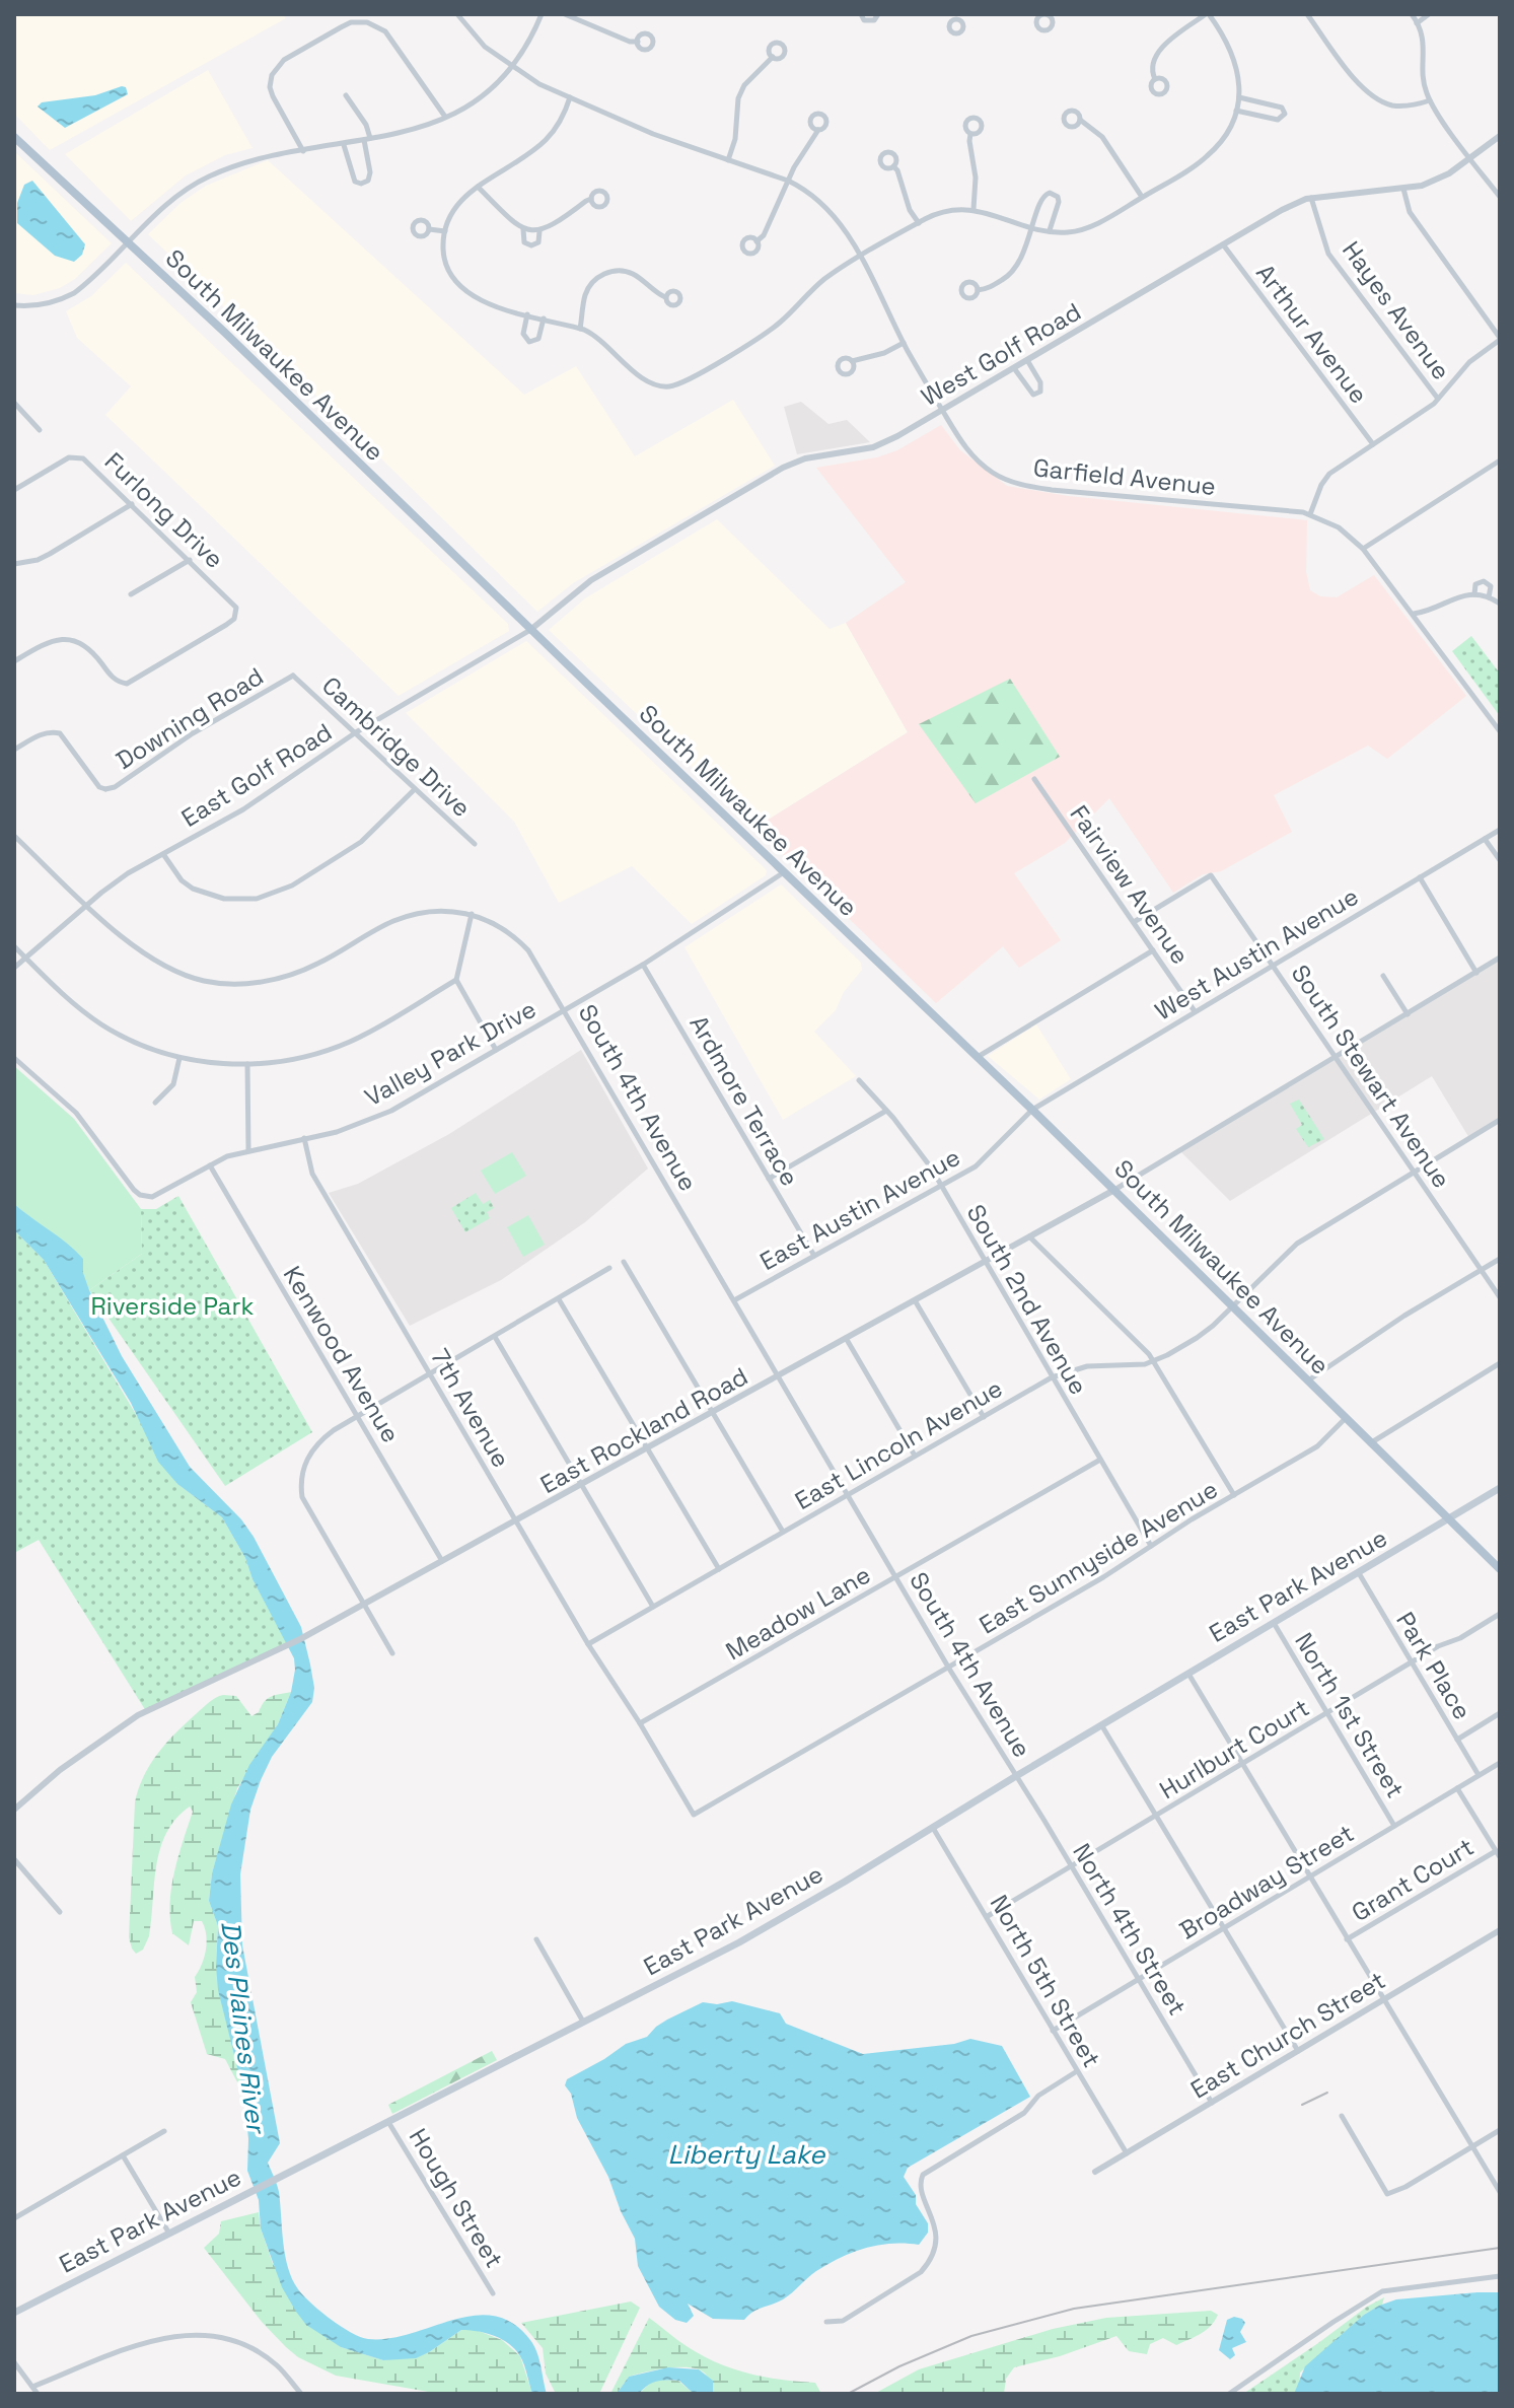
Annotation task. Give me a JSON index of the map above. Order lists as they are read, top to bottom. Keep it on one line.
{"streets":{"main road":["South Milwaukee Avenue","East Park Avenue"],"street":["Hayes Avenue","Arthur Avenue","West Golf Road","Garfield Avenue","Furlong Drive","Downing Road","Cambridge Drive","East Golf Road","Fairview Avenue","West Austin Avenue","Valley Park Drive","South Stewart Avenue","South 4th Avenue","Ardmore Terrace","East Austin Avenue","South 2nd Avenue","Kenwood Avenue","7th Avenue","East Rockland Road","East Lincoln Avenue","East Sunnyside Avenue","Meadow Lane","Park Place","North 1st Street","Hurlburt Court","Grant Court","Broadway Street","North 4th Street","North 5th Street","East Church Street","Hough Street"]},"crossings":[["Hayes Avenue","West Golf Road"],["Arthur Avenue","West Golf Road"],["West Golf Road","South Milwaukee Avenue"],["West Golf Road","Garfield Avenue"],["West Golf Road","East Golf Road"],["South Milwaukee Avenue","East Golf Road"],["South Milwaukee Avenue","West Austin Avenue"],["South Milwaukee Avenue","Valley Park Drive"],["South Milwaukee Avenue","East Austin Avenue"],["South Milwaukee Avenue","East Rockland Road"],["South Milwaukee Avenue","East Lincoln Avenue"],["South Milwaukee Avenue","East Sunnyside Avenue"],["South Milwaukee Avenue","East Park Avenue"],["Downing Road","Cambridge Drive"],["Cambridge Drive","East Golf Road"],["East Golf Road","South 4th Avenue"],["Fairview Avenue","West Austin Avenue"],["Fairview Avenue","South Stewart Avenue"],["West Austin Avenue","South Stewart Avenue"],["West Austin Avenue","East Austin Avenue"],["Valley Park Drive","South 4th Avenue"],["Valley Park Drive","Ardmore Terrace"],["Valley Park Drive","Kenwood Avenue"],["Valley Park Drive","7th Avenue"],["South Stewart Avenue","East Lincoln Avenue"],["South 4th Avenue","East Austin Avenue"],["South 4th Avenue","East Rockland Road"],["South 4th Avenue","East Lincoln Avenue"],["South 4th Avenue","East Sunnyside Avenue"],["South 4th Avenue","East Park Avenue"],["South 4th Avenue","Meadow Lane"],["South 4th Avenue","North 4th Street"],["Ardmore Terrace","East Austin Avenue"],["East Austin Avenue","South 2nd Avenue"],["South 2nd Avenue","East Rockland Road"],["South 2nd Avenue","East Lincoln Avenue"],["South 2nd Avenue","East Sunnyside Avenue"],["South 2nd Avenue","Meadow Lane"],["Kenwood Avenue","East Rockland Road"],["7th Avenue","East Rockland Road"],["7th Avenue","East Lincoln Avenue"],["7th Avenue","East Sunnyside Avenue"],["7th Avenue","Meadow Lane"],["East Park Avenue","Park Place"],["East Park Avenue","North 1st Street"],["East Park Avenue","North 4th Street"],["East Park Avenue","North 5th Street"],["East Park Avenue","Hough Street"],["Park Place","Hurlburt Court"],["Park Place","Broadway Street"],["North 1st Street","Hurlburt Court"],["North 1st Street","Broadway Street"],["Hurlburt Court","North 4th Street"],["Hurlburt Court","North 5th Street"],["Broadway Street","North 4th Street"],["Broadway Street","North 5th Street"],["North 4th Street","East Church Street"],["North 5th Street","East Church Street"]],"water":["Des Plaines River","Liberty Lake"],"parks":["Riverside Park"]}
